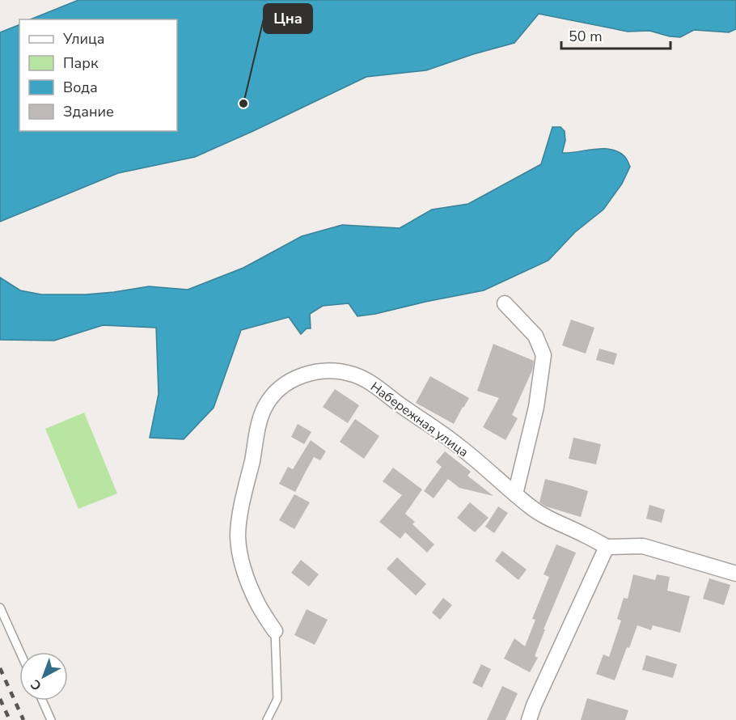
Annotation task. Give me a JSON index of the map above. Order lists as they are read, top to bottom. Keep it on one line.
{"streets":{"street":["Набережная улица"]},"places":["Цна"],"legend":["Улица","Парк","Вода","Здание"],"scale_bar":"50 m","north":"bottom left"}
